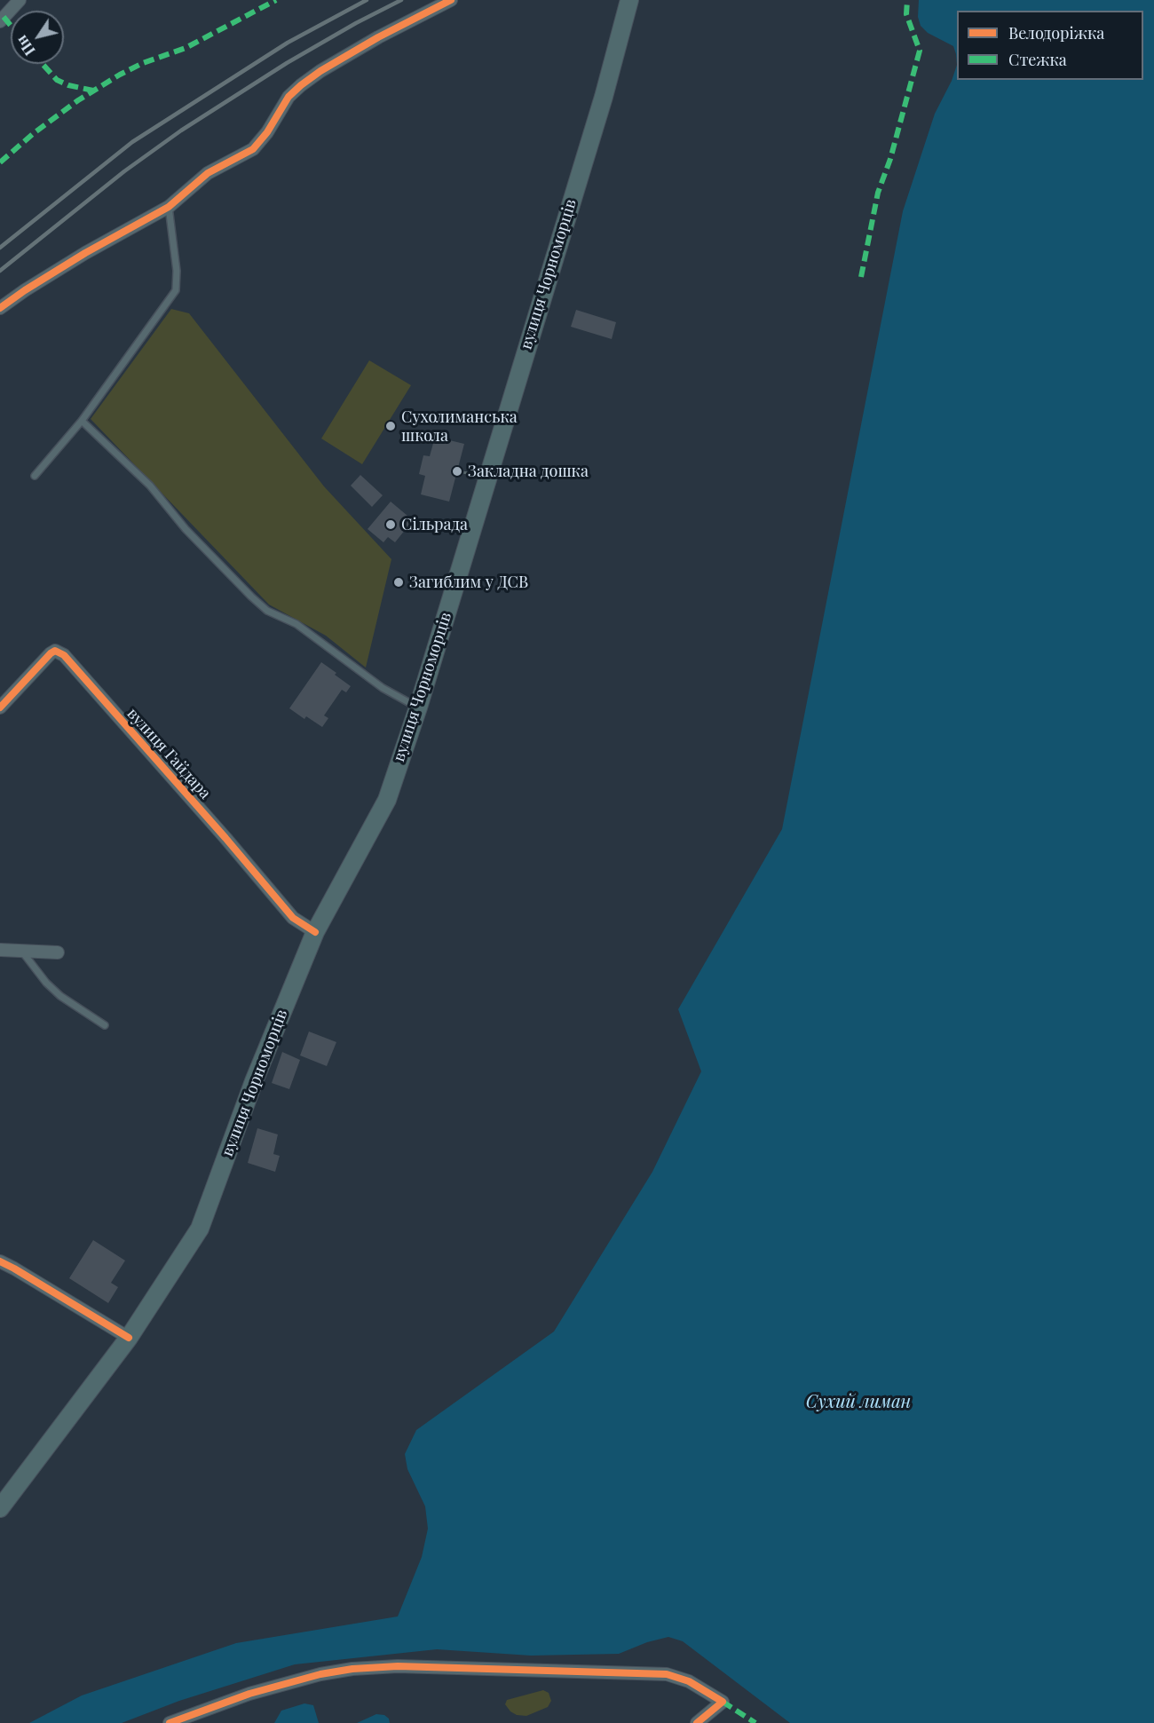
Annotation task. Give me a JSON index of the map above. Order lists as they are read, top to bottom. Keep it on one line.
{"streets":{"main road":["вулиця Чорноморців"],"street":["вулиця Гайдара"]},"crossings":[["вулиця Чорноморців","вулиця Гайдара"]],"water":["Сухий лиман"],"places":["Сухолиманська школа","Закладна дошка","Сільрада","Загиблим у ДСВ"],"legend":["Велодоріжка","Стежка"],"north":"bottom left"}
